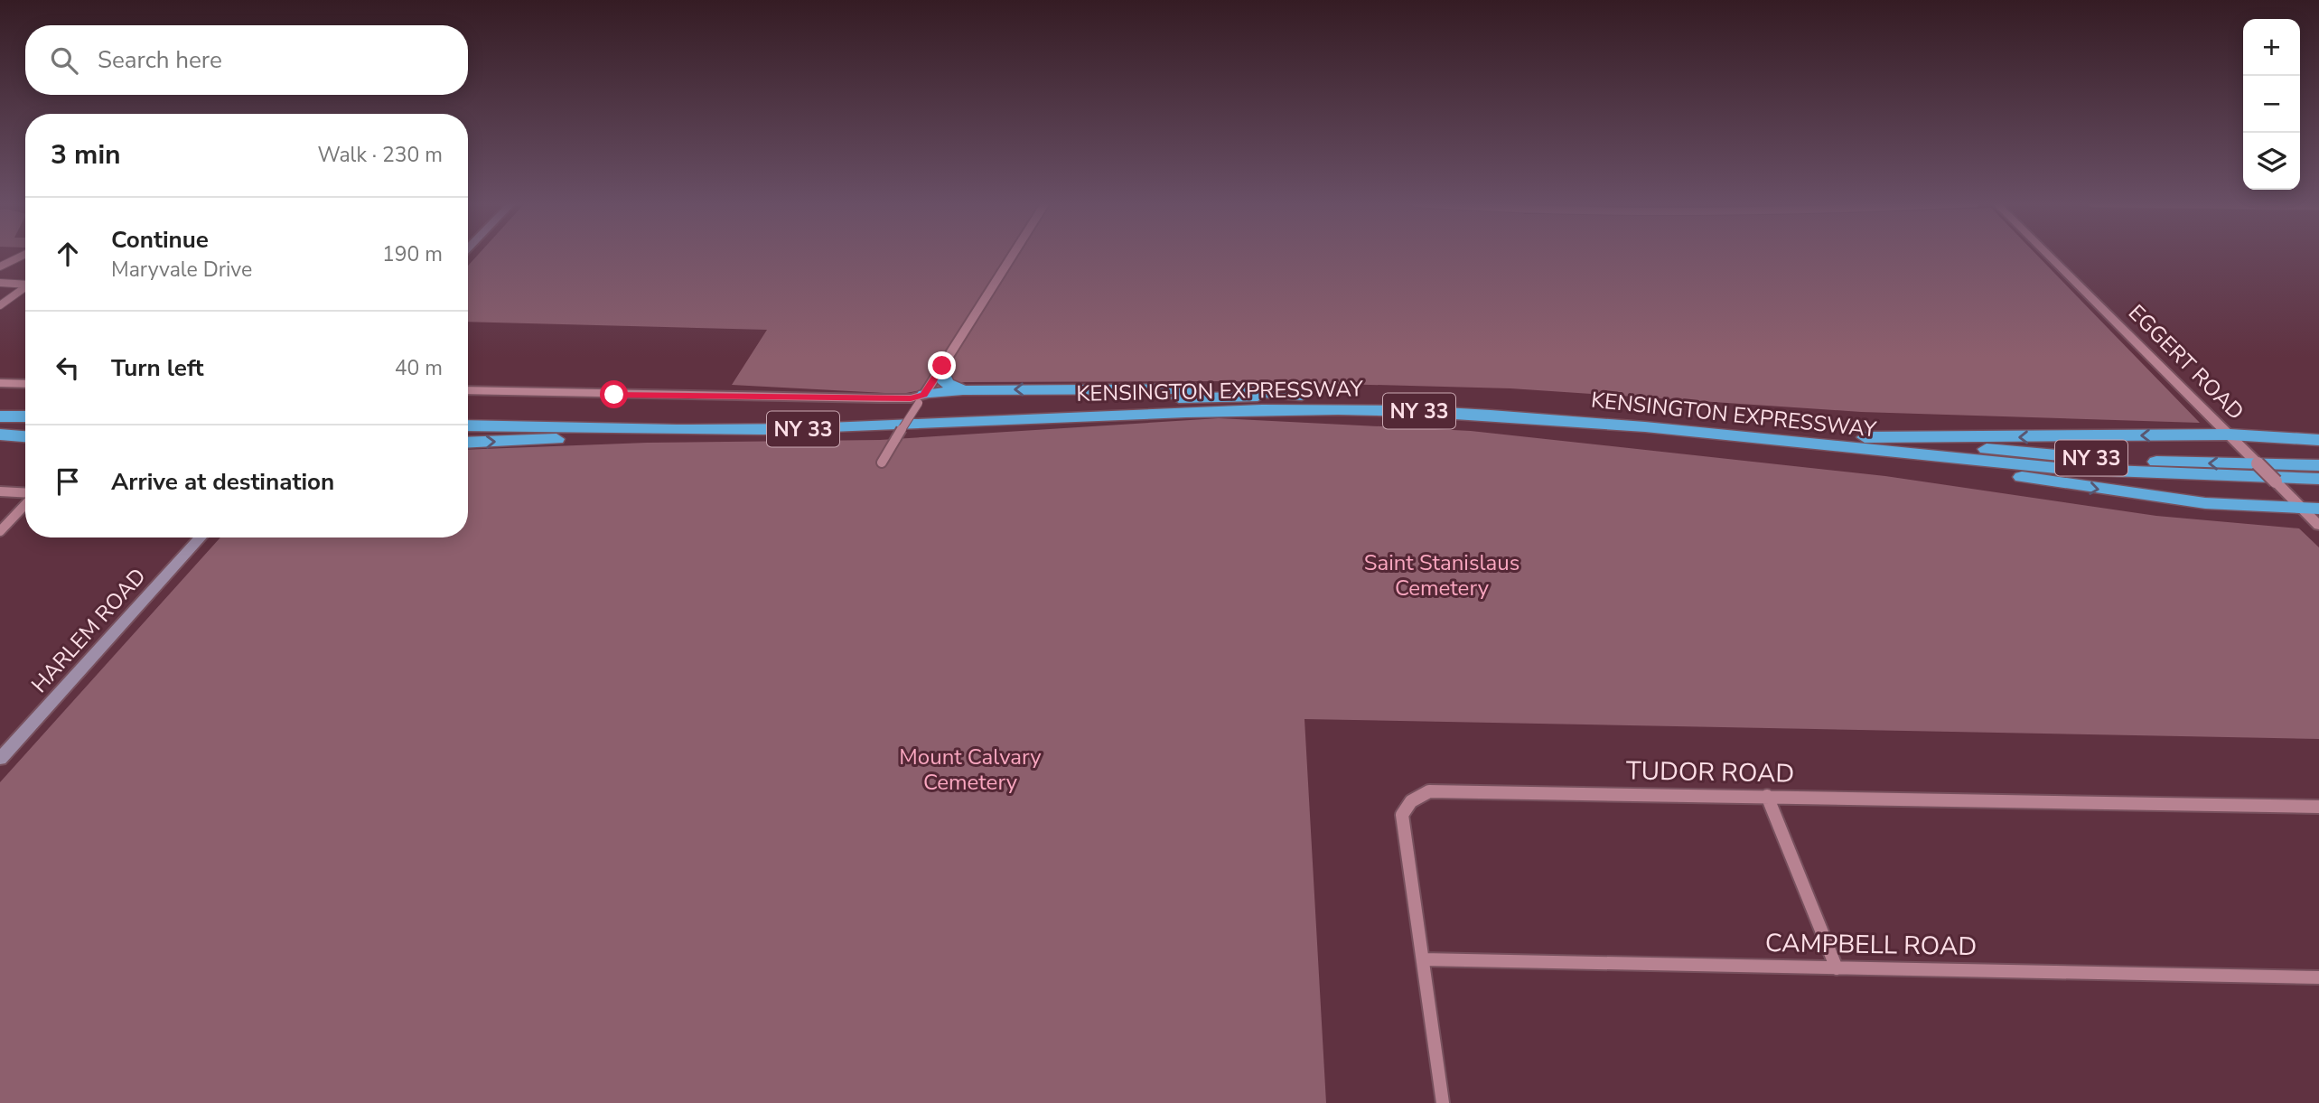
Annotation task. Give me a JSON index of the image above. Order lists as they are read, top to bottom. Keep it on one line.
{"streets":{"highway":["KENSINGTON EXPRESSWAY","NY 33"],"main road":["HARLEM ROAD"],"street":["EGGERT ROAD","TUDOR ROAD","CAMPBELL ROAD"]},"crossings":[["TUDOR ROAD","CAMPBELL ROAD"]],"parks":["Saint Stanislaus Cemetery","Mount Calvary Cemetery"],"page":{"map_buttons":["+","−"],"search":"Search here","heading":["3 min","Walk · 230 m"],"list":[["Continue","Maryvale Drive","190 m"],["Turn left","40 m"],"Arrive at destination"]}}
